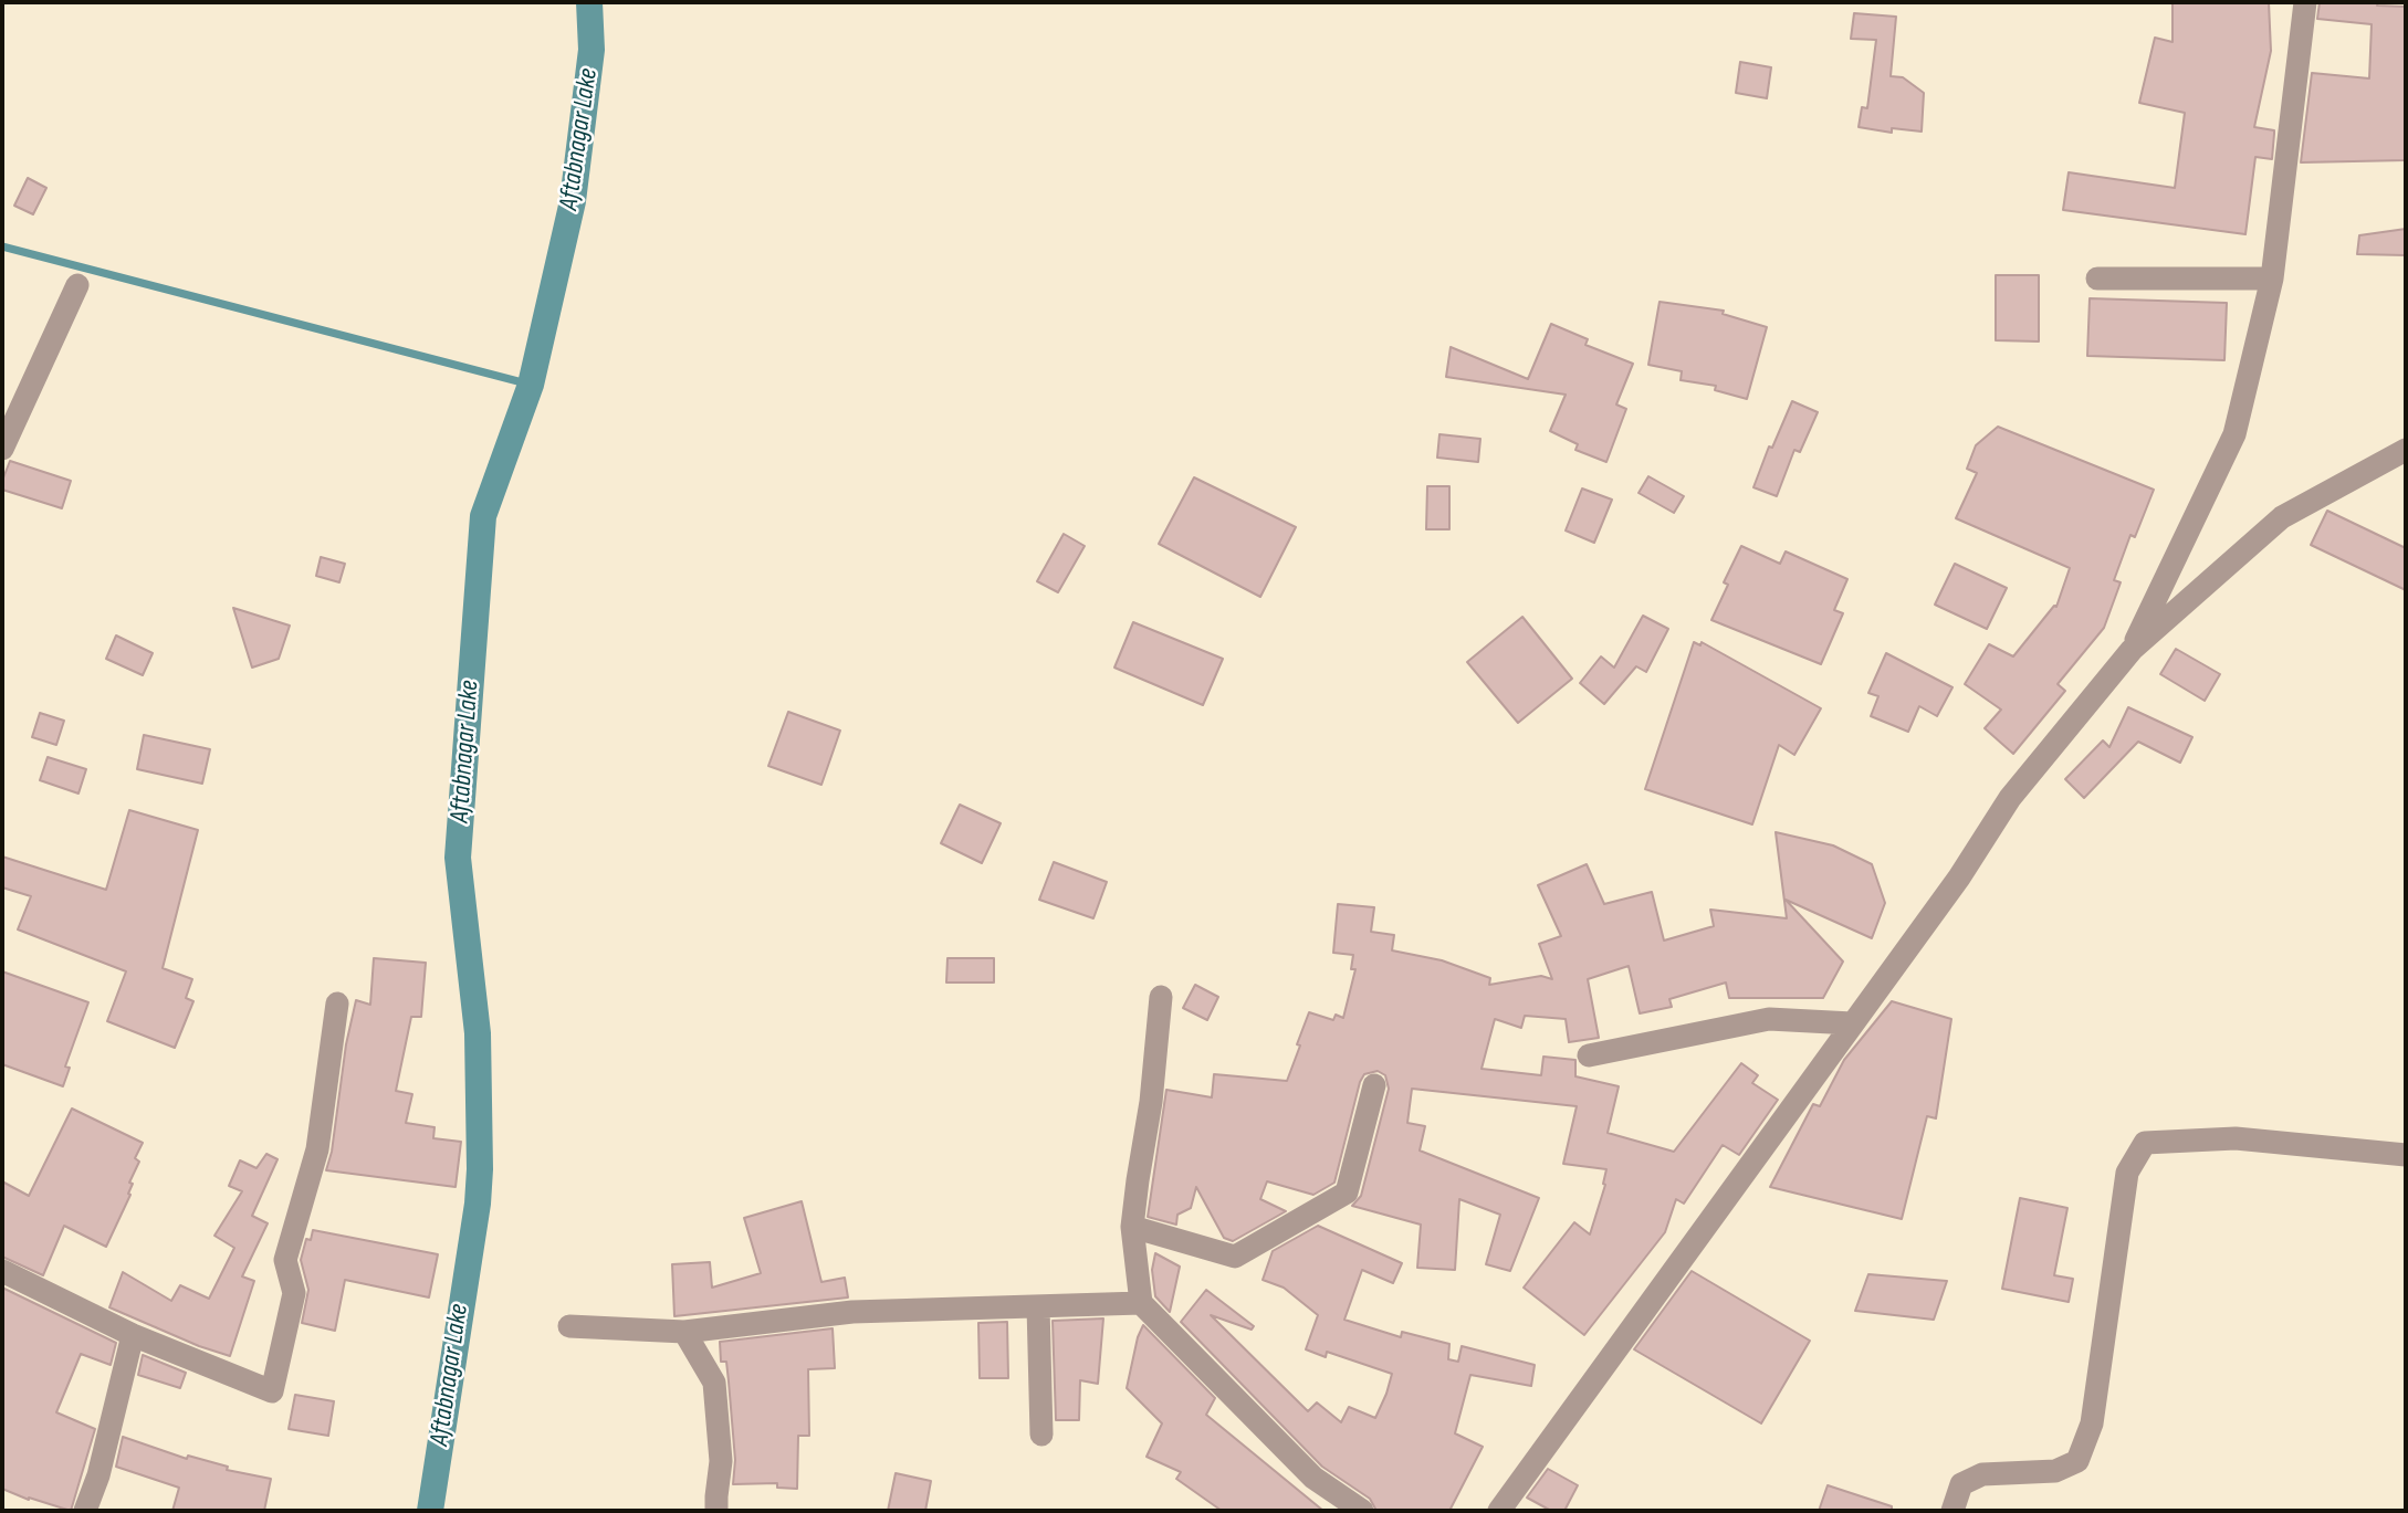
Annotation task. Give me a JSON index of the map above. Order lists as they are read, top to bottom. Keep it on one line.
{"water":["Aftabnagar Lake"]}
